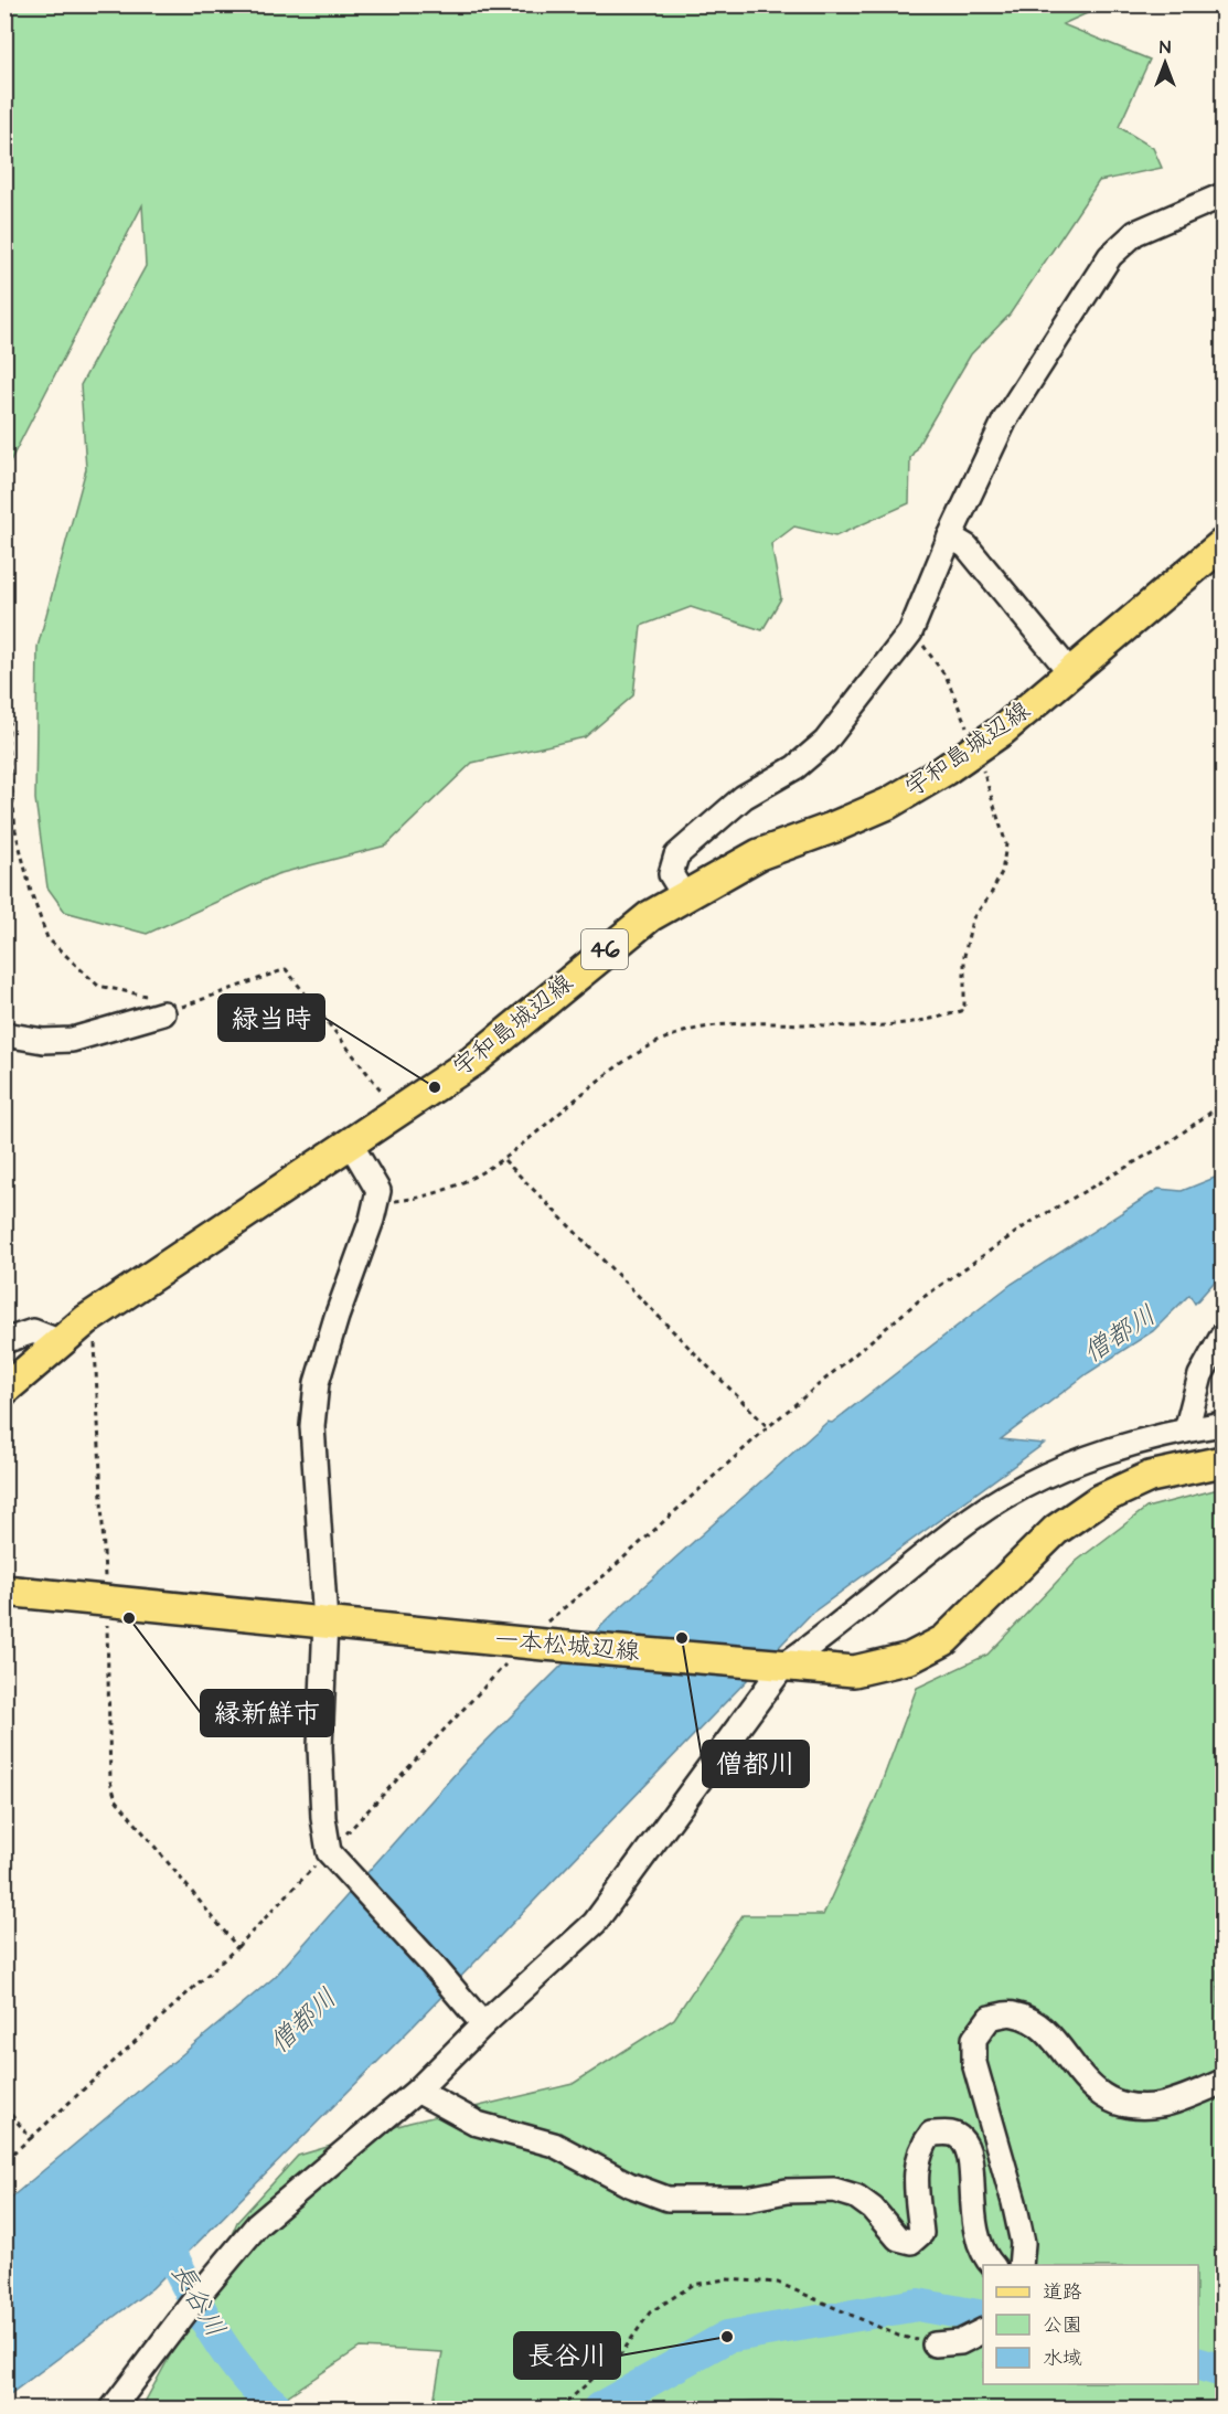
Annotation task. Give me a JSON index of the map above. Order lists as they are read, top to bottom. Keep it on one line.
{"streets":{"main road":["宇和島城辺線","46","一本松城辺線"]},"water":["僧都川","長谷川"],"places":["緑当時","縁新鮮市","僧都川","長谷川"],"legend":["道路","公園","水域"],"north":"top"}
